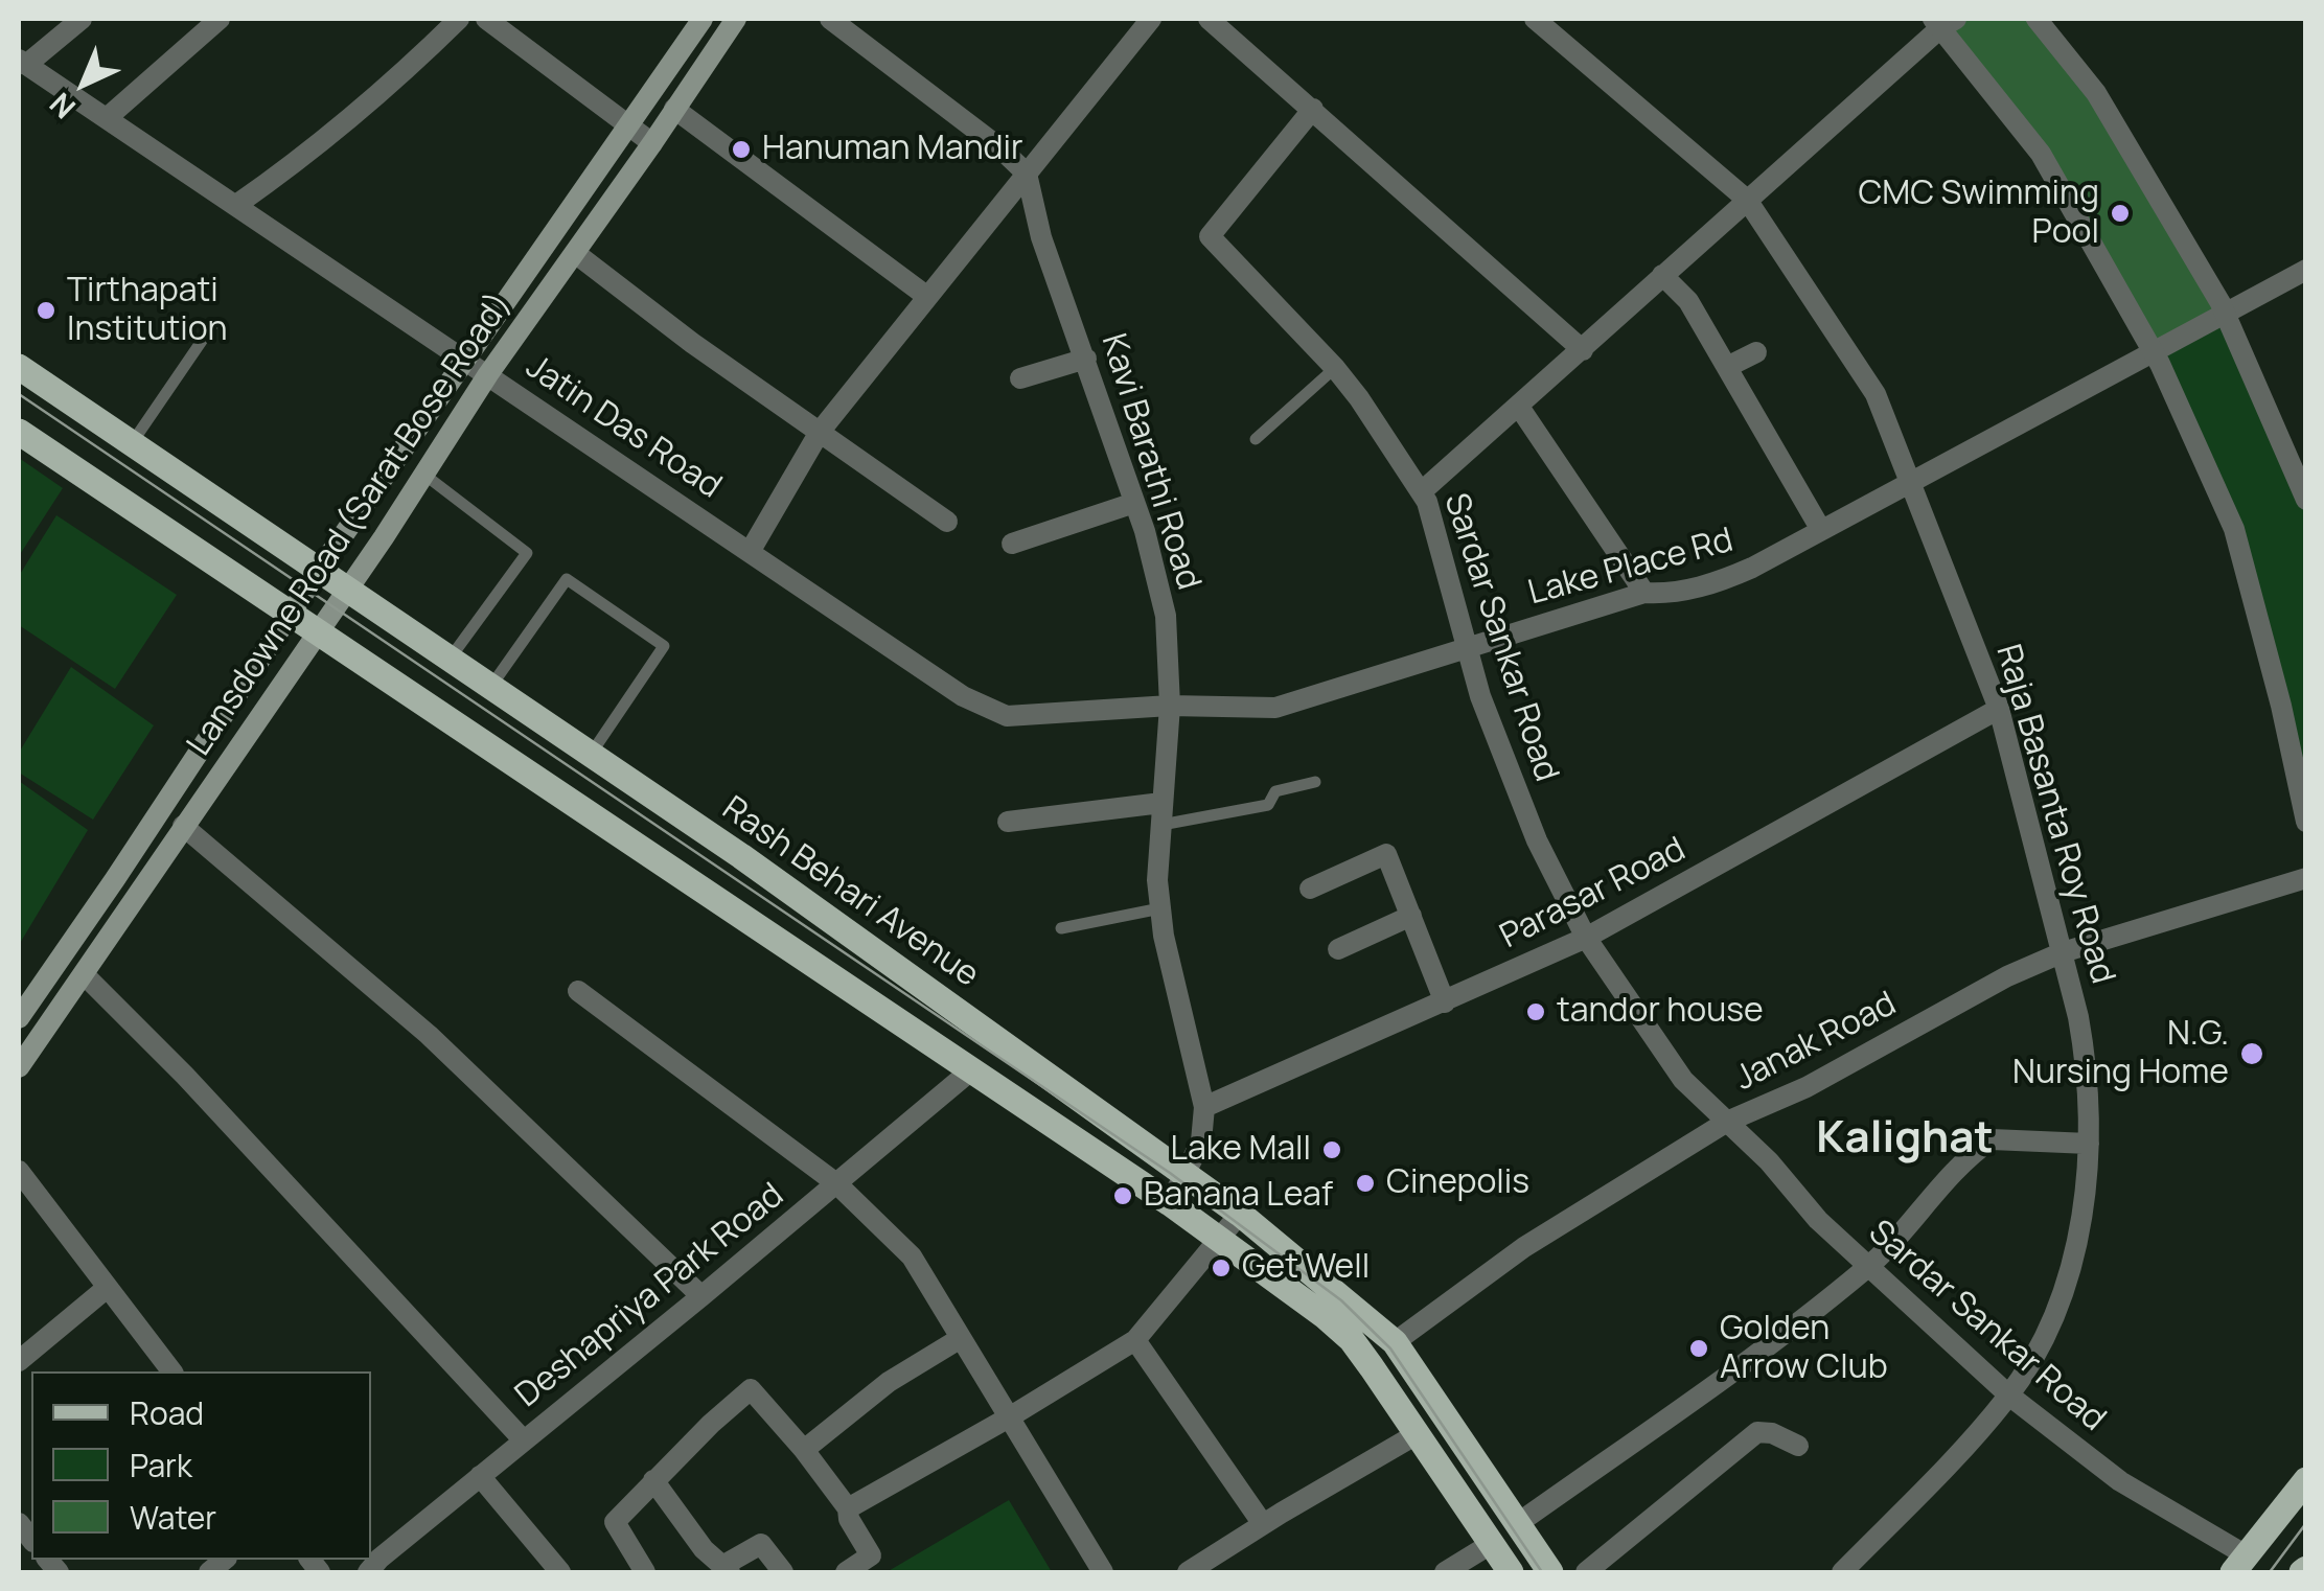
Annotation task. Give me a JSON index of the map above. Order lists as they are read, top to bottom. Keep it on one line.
{"streets":{"main road":["Lansdowne Road (Sarat Bose Road)","Rash Behari Avenue"],"street":["Jatin Das Road","Kavi Barathi Road","Lake Place Rd","Sardar Sankar Road","Raja Basanta Roy Road","Parasar Road","Janak Road","Deshapriya Park Road"]},"crossings":[["Jatin Das Road","Kavi Barathi Road"],["Jatin Das Road","Lansdowne Road (Sarat Bose Road)"],["Jatin Das Road","Lake Place Rd"],["Kavi Barathi Road","Lake Place Rd"],["Kavi Barathi Road","Rash Behari Avenue"],["Kavi Barathi Road","Parasar Road"],["Lansdowne Road (Sarat Bose Road)","Rash Behari Avenue"],["Lake Place Rd","Sardar Sankar Road"],["Lake Place Rd","Raja Basanta Roy Road"],["Sardar Sankar Road","Raja Basanta Roy Road"],["Sardar Sankar Road","Parasar Road"],["Sardar Sankar Road","Janak Road"],["Raja Basanta Roy Road","Parasar Road"],["Raja Basanta Roy Road","Janak Road"],["Rash Behari Avenue","Janak Road"]],"districts":["Kalighat"],"places":["Hanuman Mandir","CMC Swimming Pool","Tirthapati Institution","tandor house","N.G. Nursing Home","Lake Mall","Cinepolis","Banana Leaf","Get Well","Golden Arrow Club"],"legend":["Road","Park","Water"],"north":"bottom left"}
